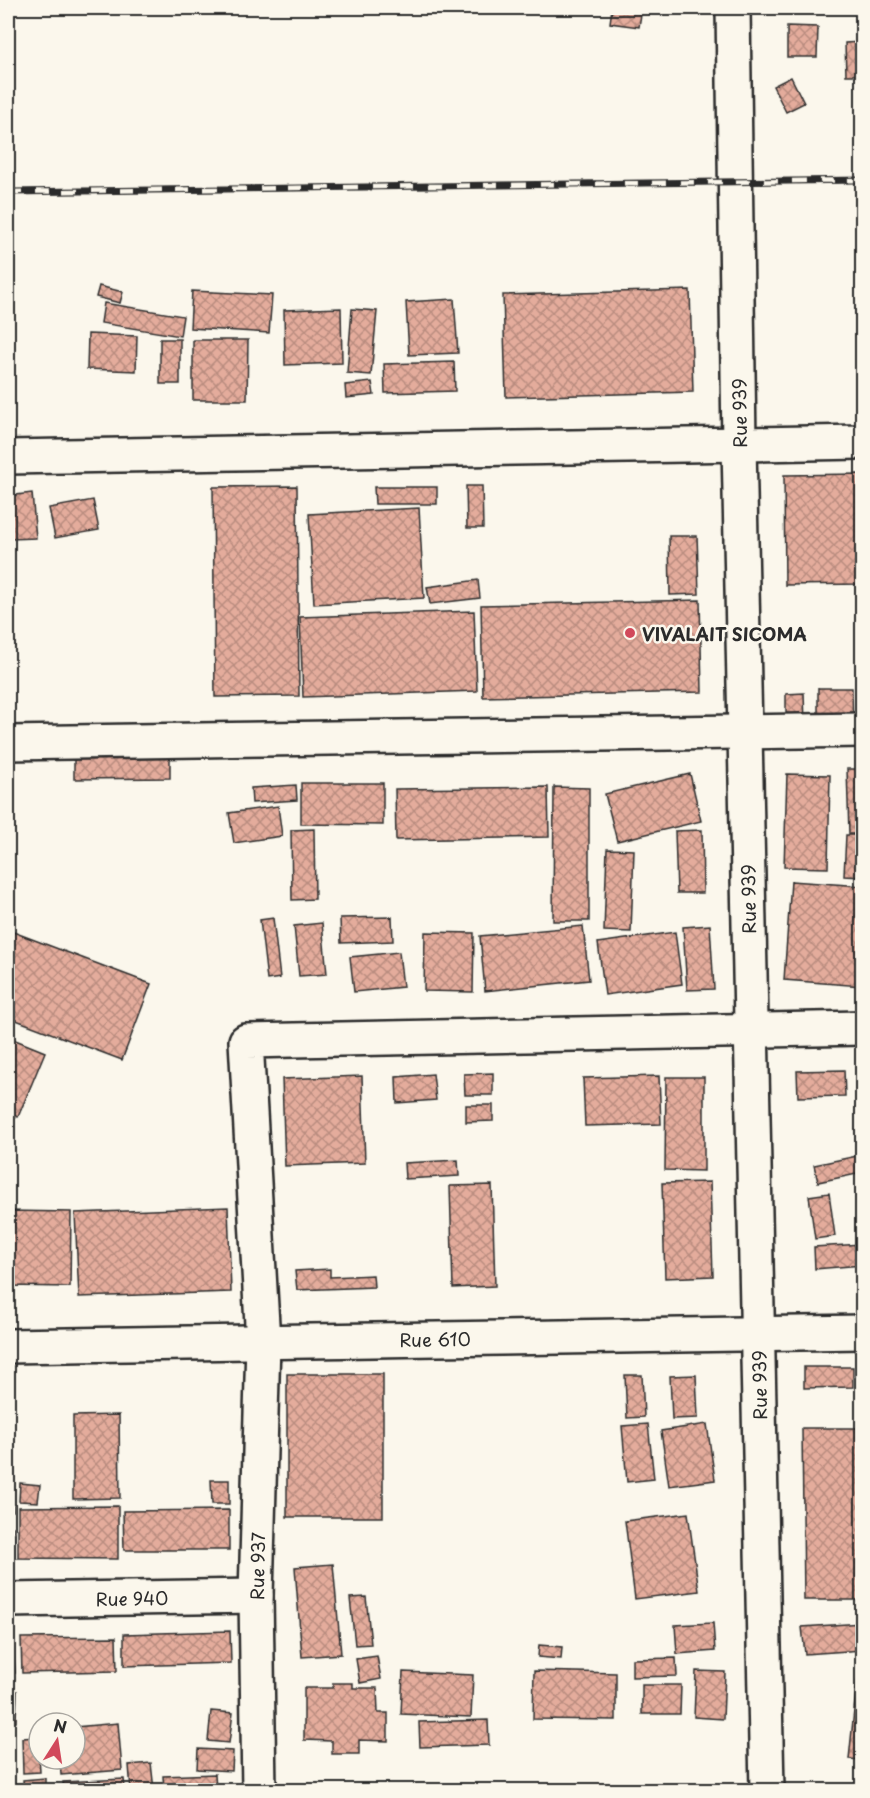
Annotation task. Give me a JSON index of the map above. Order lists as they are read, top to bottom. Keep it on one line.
{"streets":{"street":["Rue 939","Rue 610","Rue 937","Rue 940"]},"crossings":[["Rue 939","Rue 610"],["Rue 939","Rue 937"],["Rue 610","Rue 937"],["Rue 937","Rue 940"]],"places":["VIVALAIT SICOMA"],"north":"top"}
